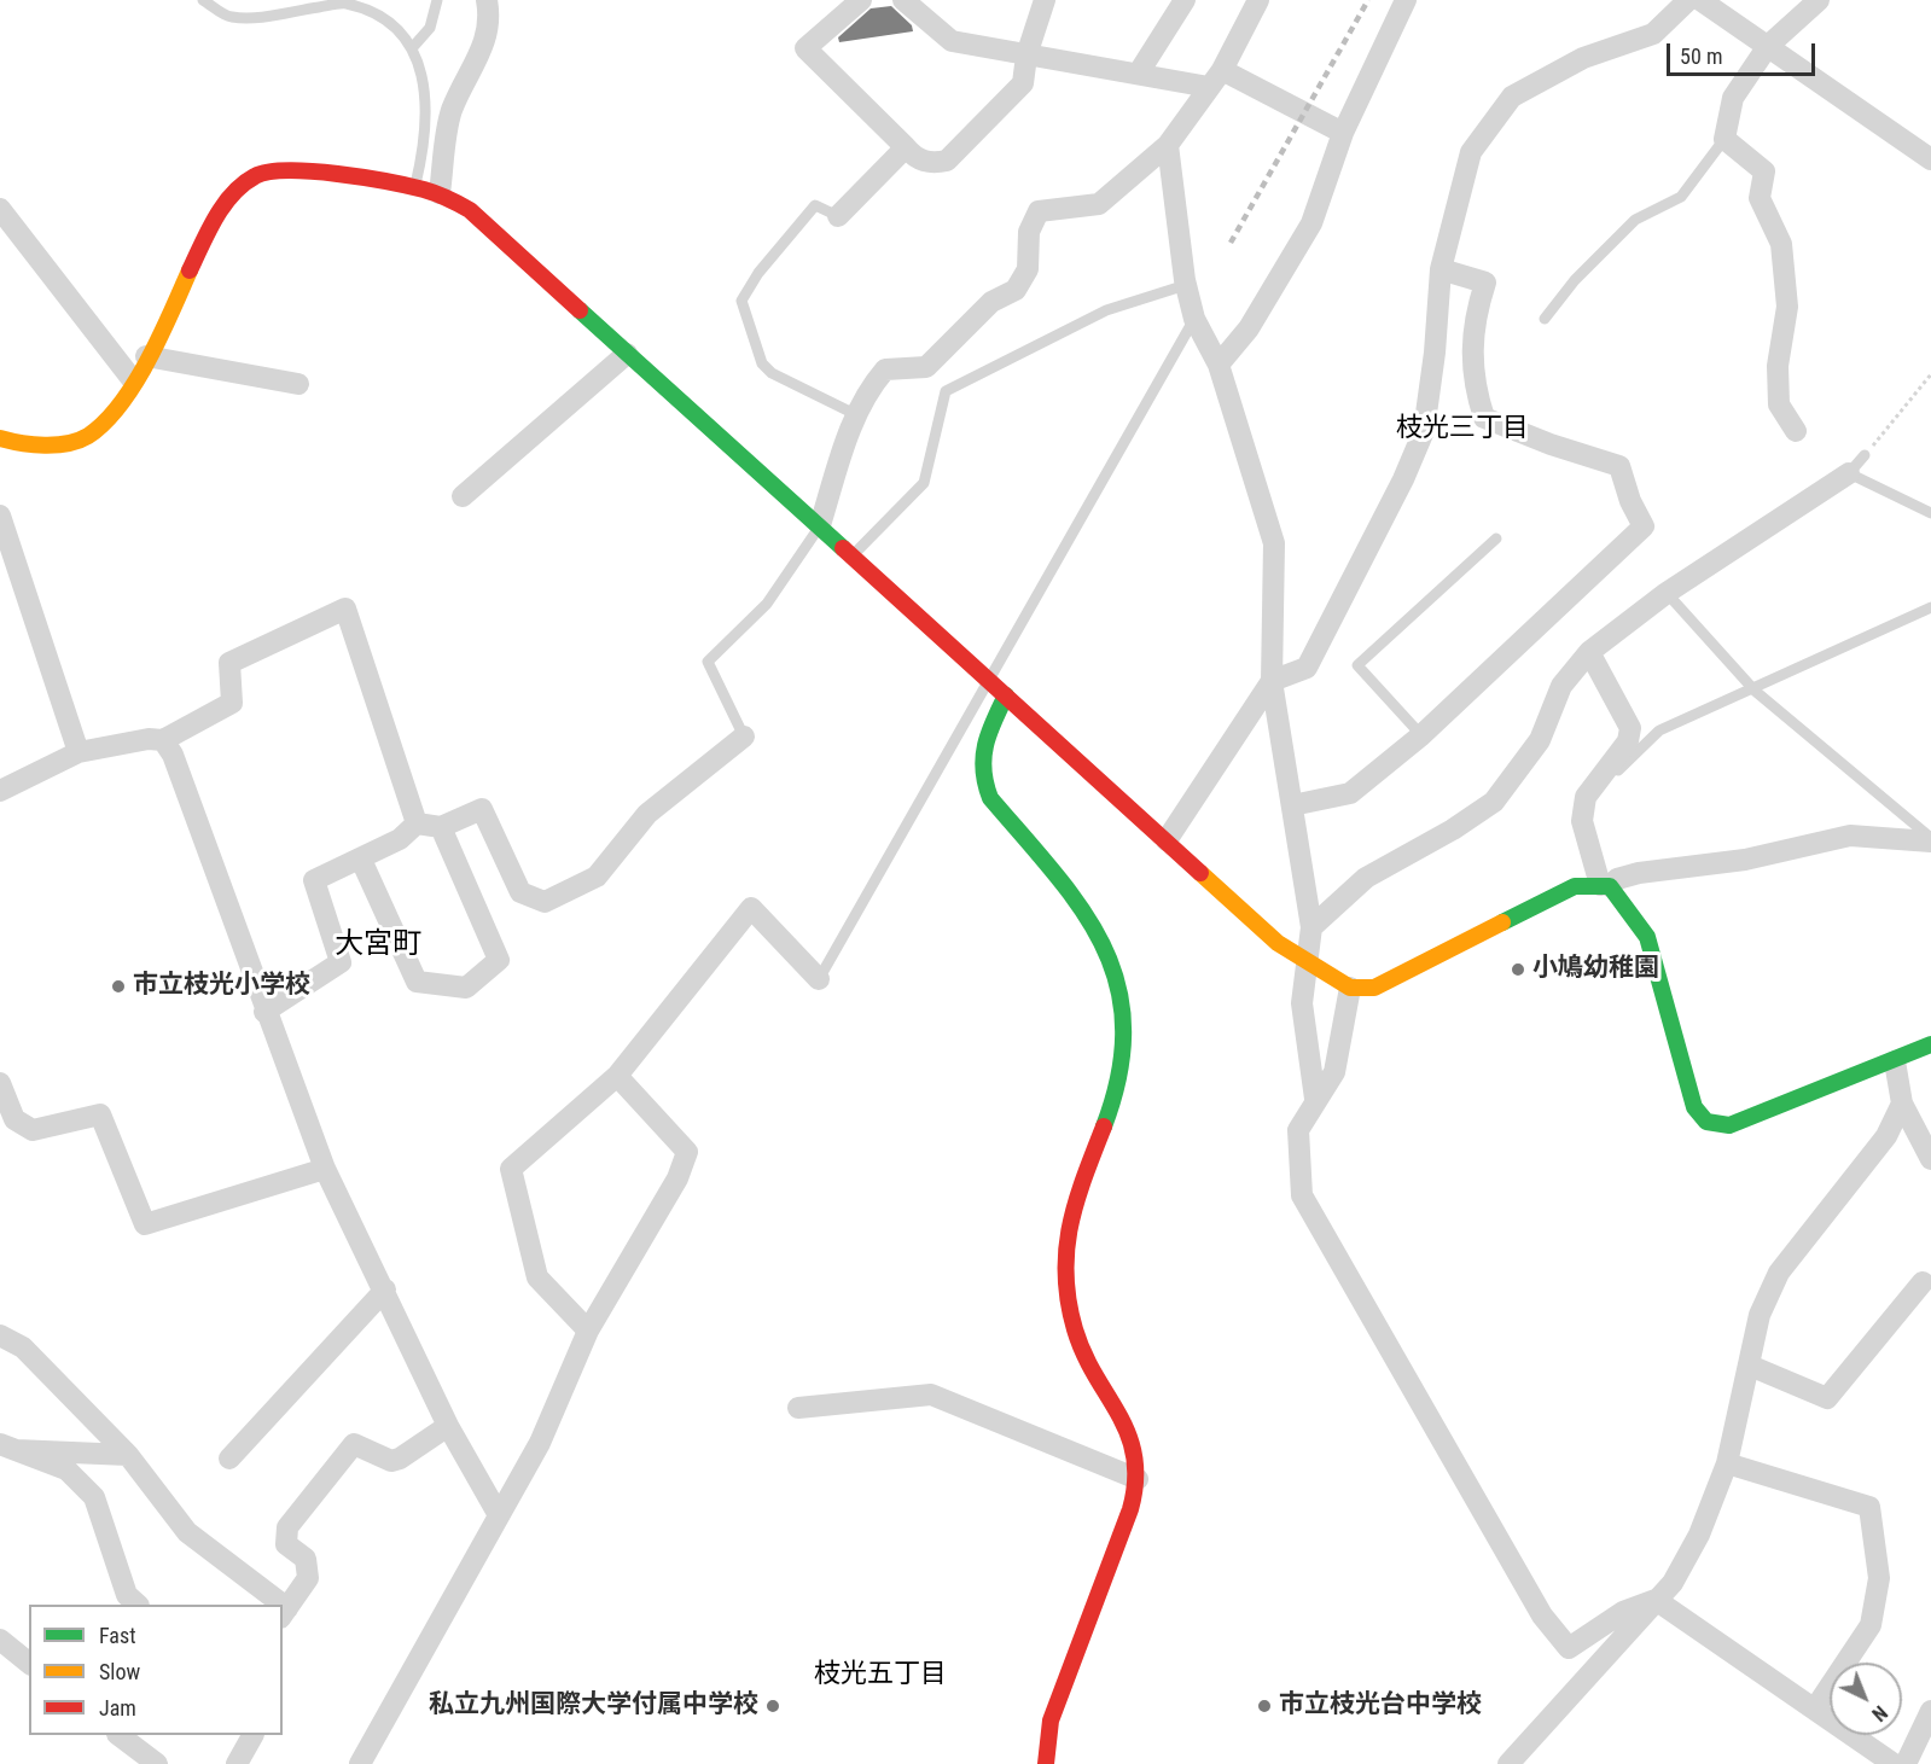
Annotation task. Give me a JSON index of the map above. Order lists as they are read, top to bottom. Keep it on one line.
{"districts":["枝光三丁目","大宮町","枝光五丁目"],"places":["小鳩幼稚園","市立枝光小学校","私立九州国際大学付属中学校","市立枝光台中学校"],"legend":["Fast","Slow","Jam"],"scale_bar":"50 m","north":"bottom right"}
